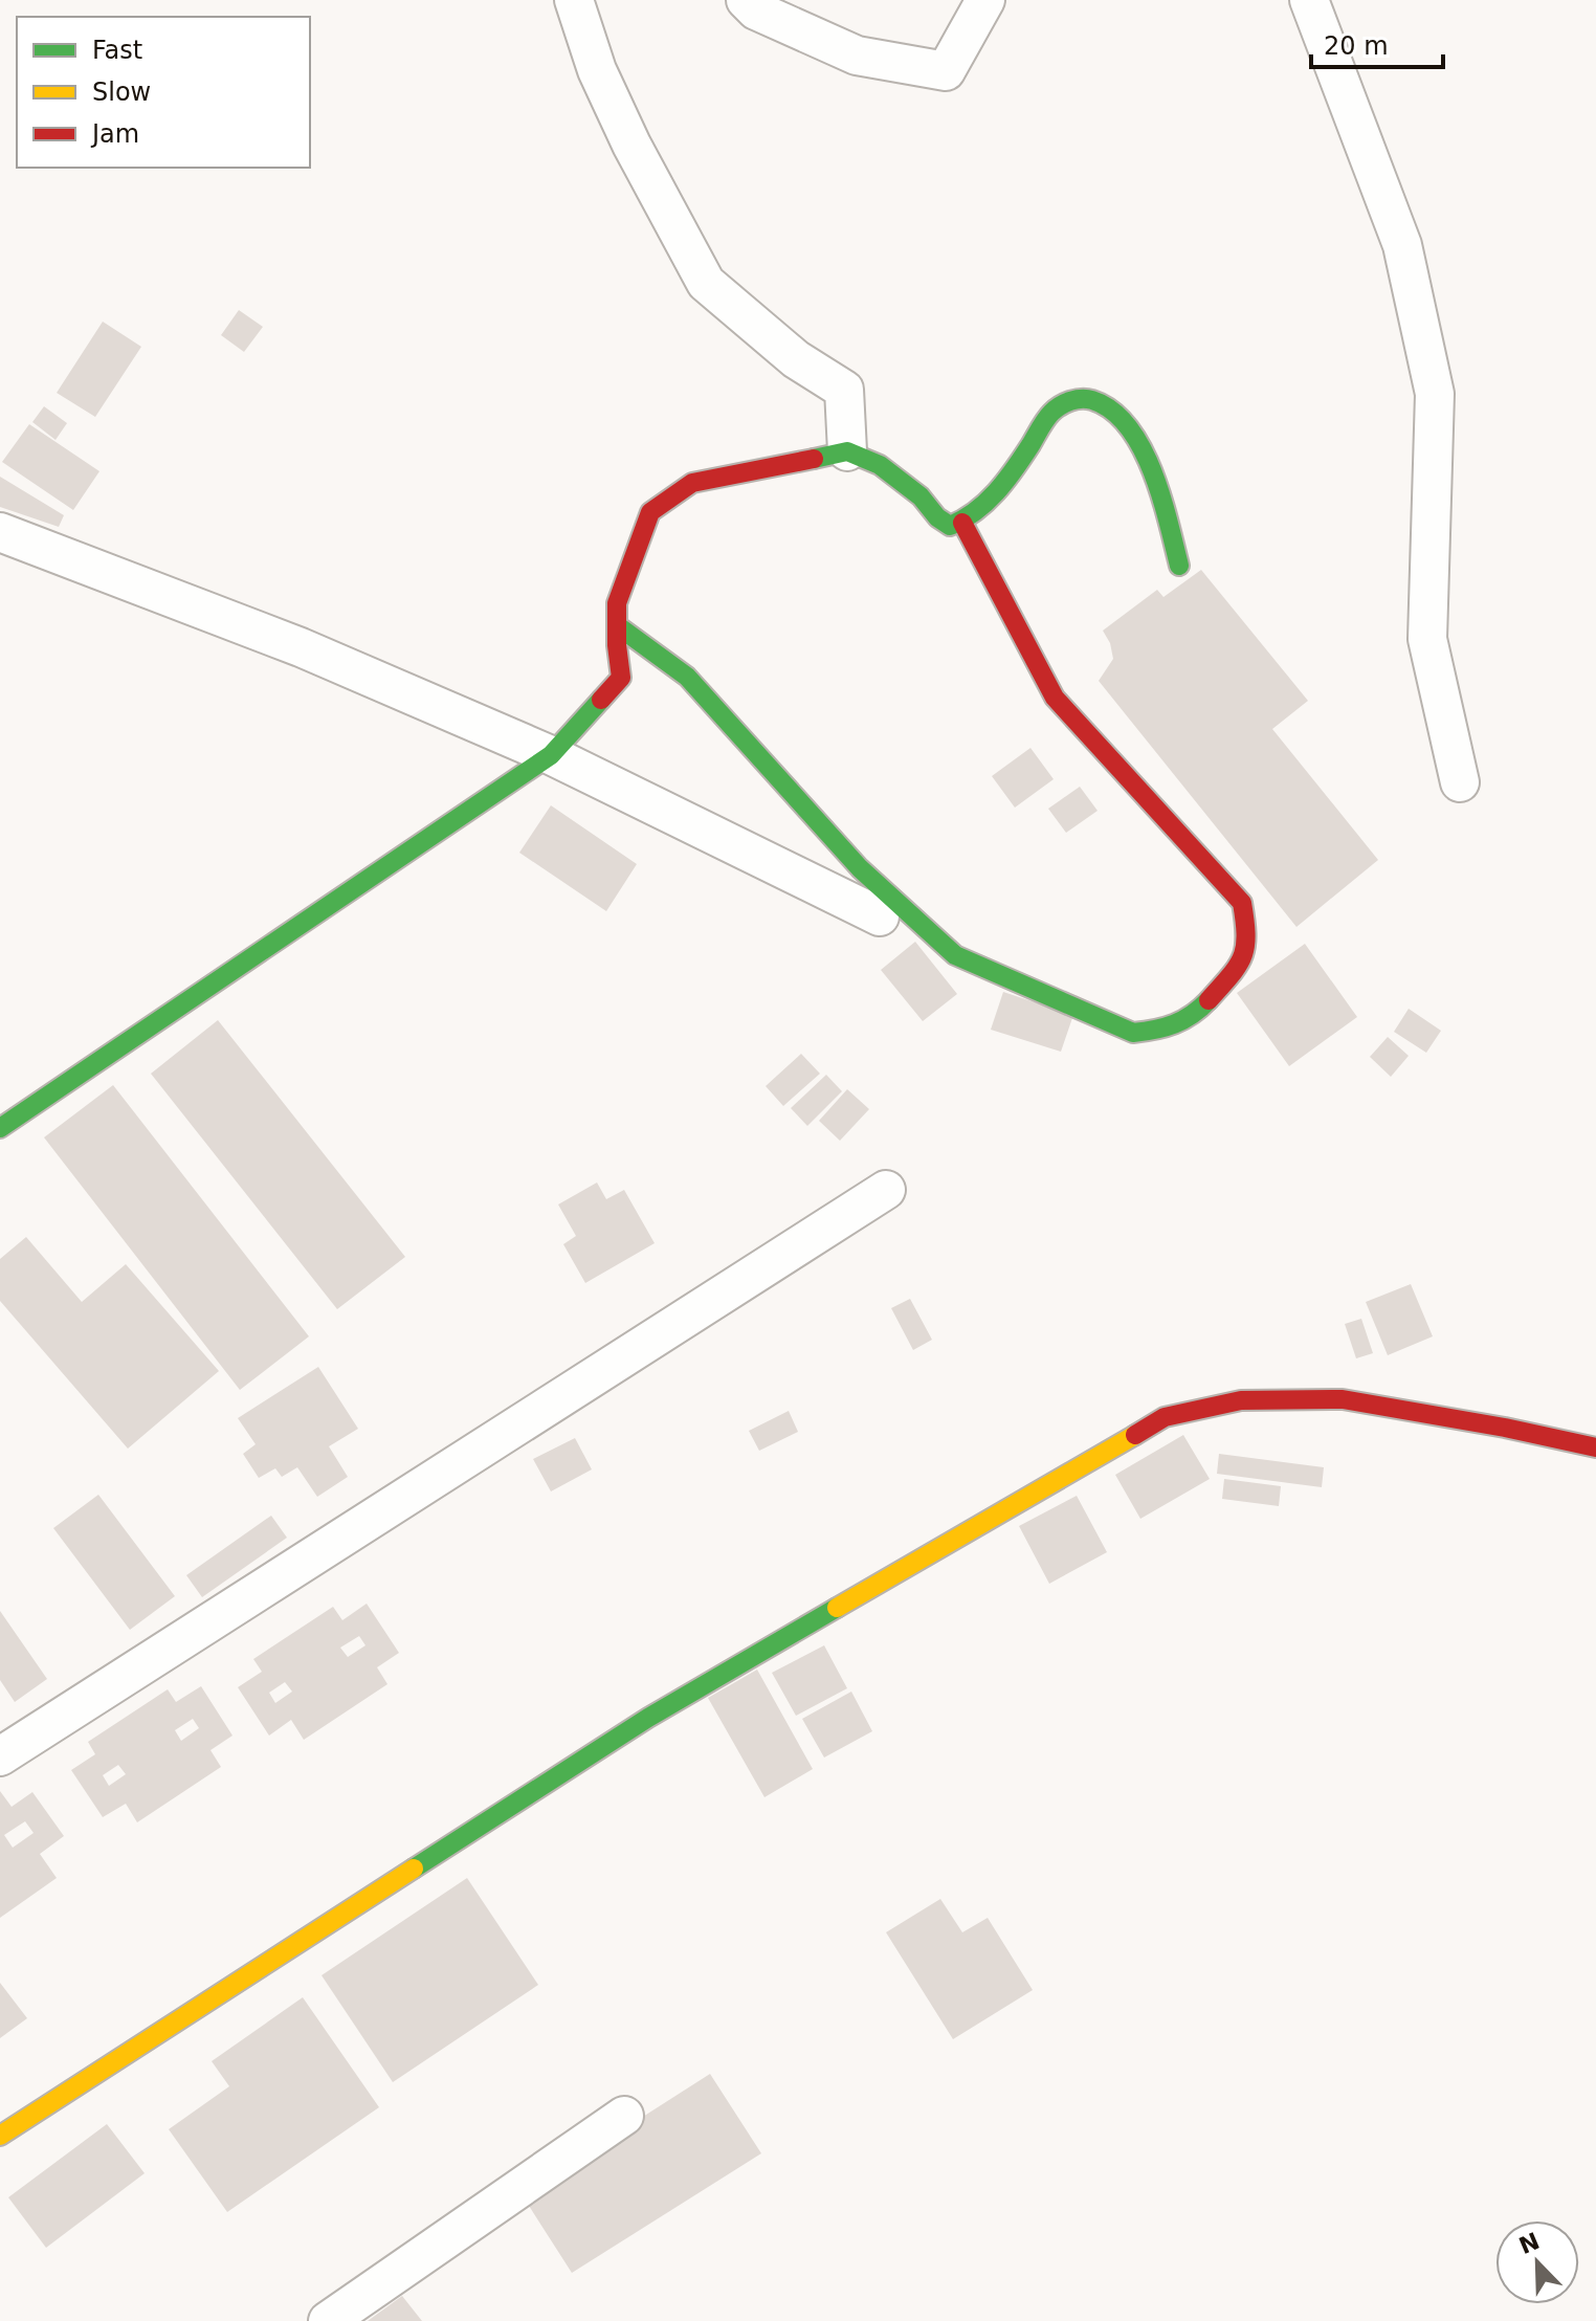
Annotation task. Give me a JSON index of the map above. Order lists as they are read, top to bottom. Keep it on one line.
{"legend":["Fast","Slow","Jam"],"scale_bar":"20 m","north":"top left"}
